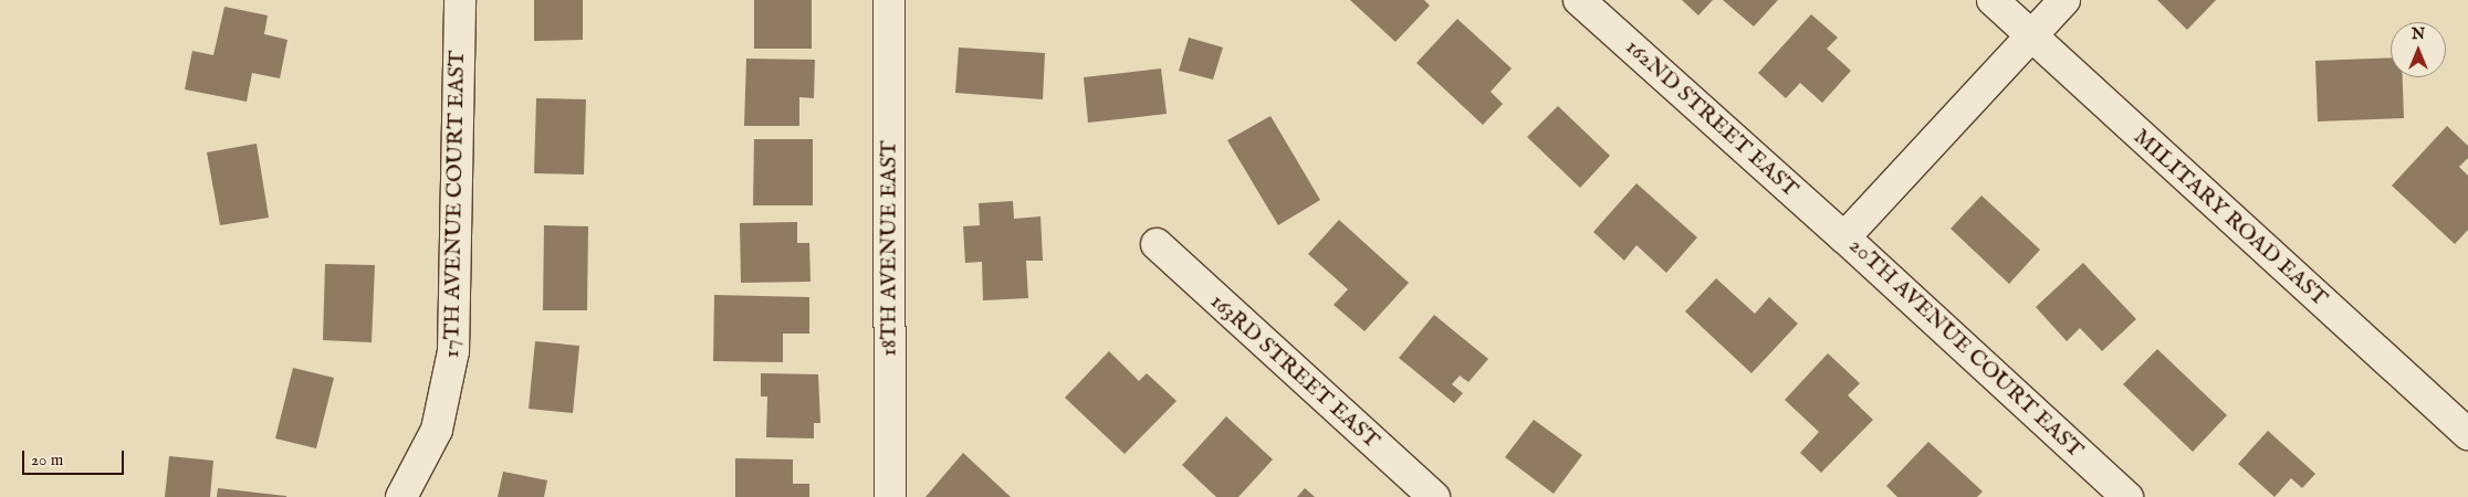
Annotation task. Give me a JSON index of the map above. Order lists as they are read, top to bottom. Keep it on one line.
{"streets":{"street":["162ND STREET EAST","17TH AVENUE COURT EAST","MILITARY ROAD EAST","18TH AVENUE EAST","20TH AVENUE COURT EAST","163RD STREET EAST"]},"crossings":[["162ND STREET EAST","20TH AVENUE COURT EAST"],["MILITARY ROAD EAST","20TH AVENUE COURT EAST"]],"scale_bar":"20 m","north":"top"}
